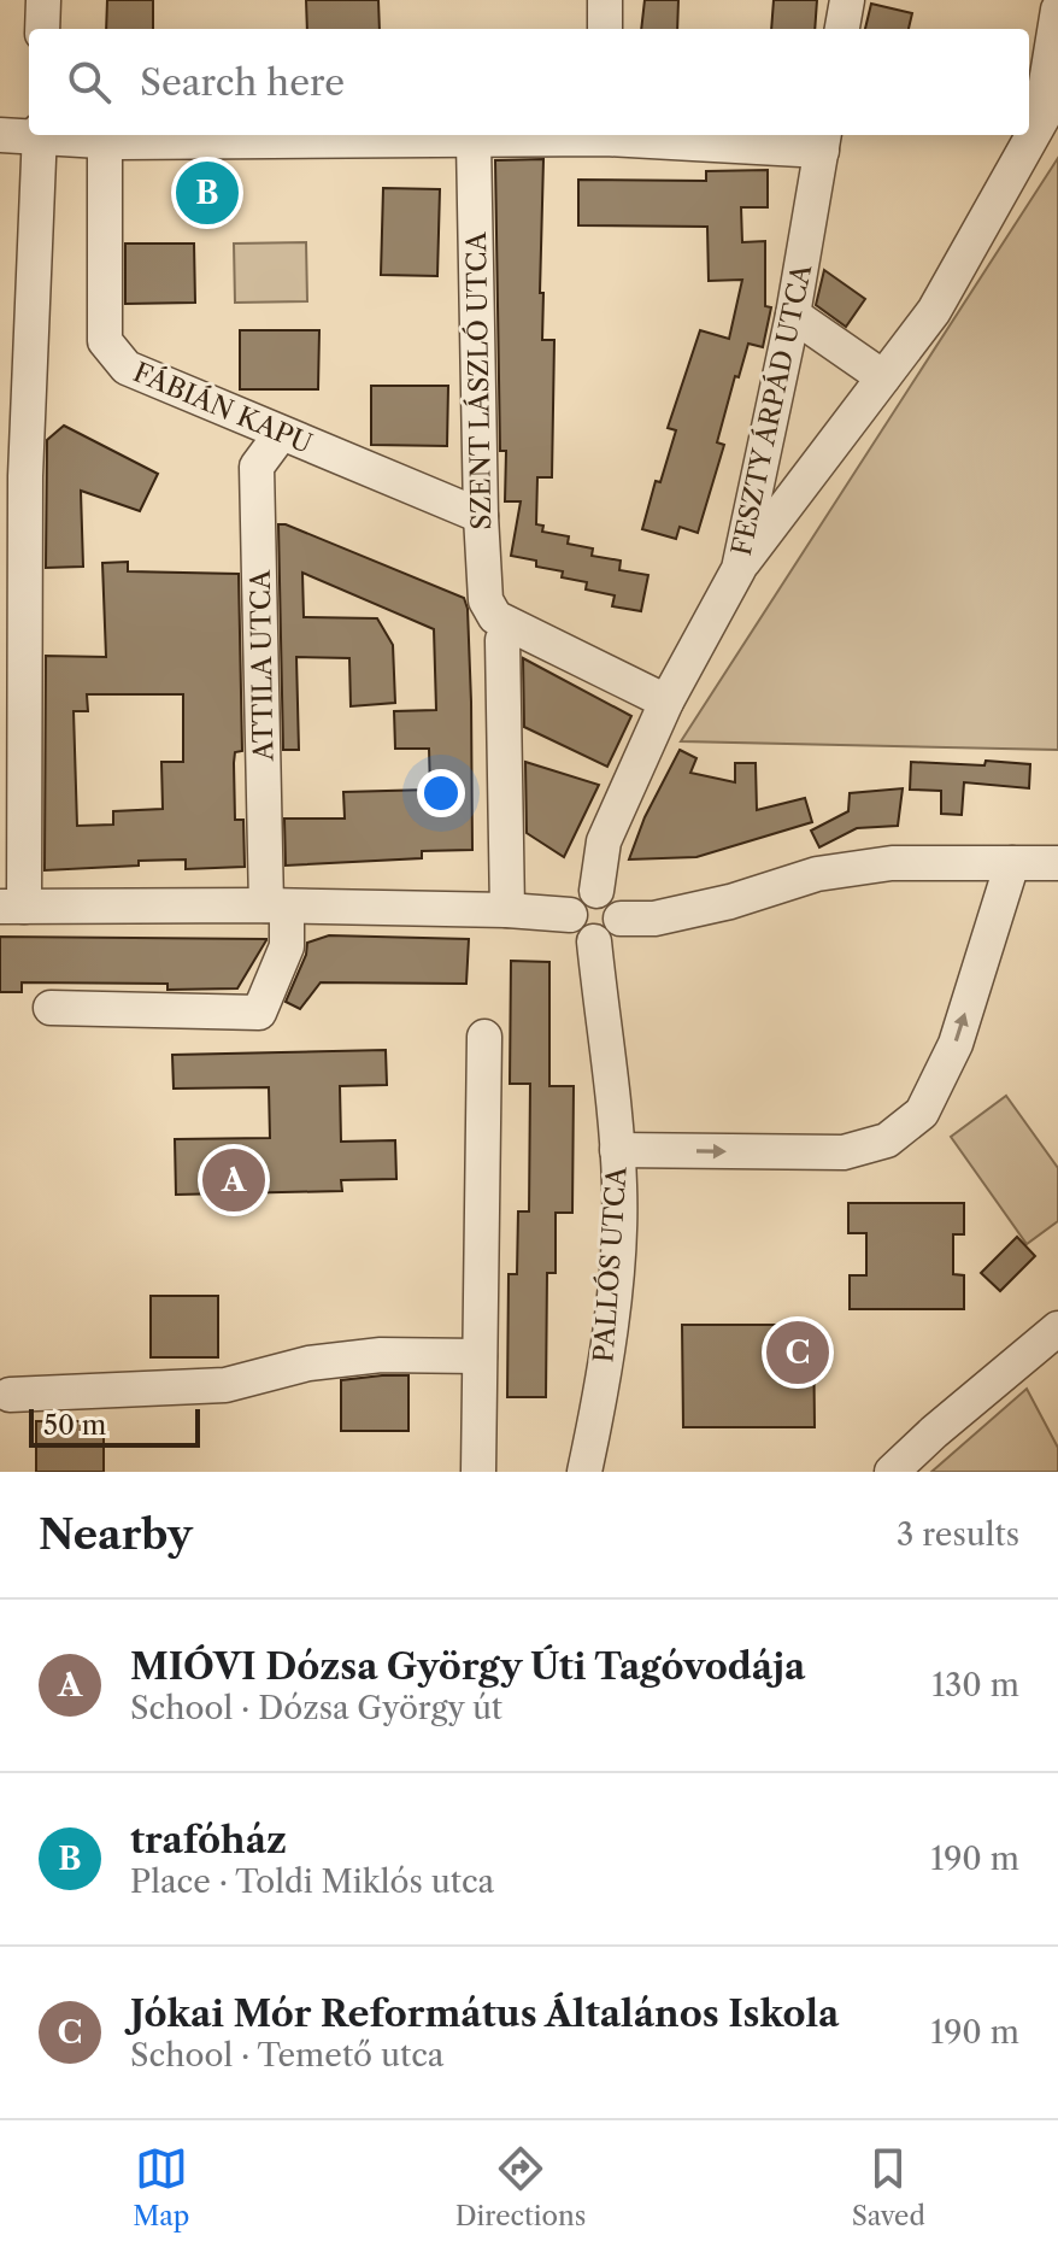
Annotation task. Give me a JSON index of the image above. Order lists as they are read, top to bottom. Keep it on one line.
{"streets":{"street":["SZENT LÁSZLÓ UTCA","FÁBIÁN KAPU","FESZTY ÁRPÁD UTCA","ATTILA UTCA","PALLÓS UTCA"]},"crossings":[["SZENT LÁSZLÓ UTCA","FÁBIÁN KAPU"],["FÁBIÁN KAPU","ATTILA UTCA"],["FESZTY ÁRPÁD UTCA","PALLÓS UTCA"]],"scale_bar":"50 m","page":{"search":"Search here","pins":["B","A","C"],"scale":"50 m","heading":["Nearby","3 results"],"list":[{"mark":"A","name":"MIÓVI Dózsa György Úti Tagóvodája","note":"School · Dózsa György út","value":"130 m"},{"mark":"B","name":"trafóház","note":"Place · Toldi Miklós utca","value":"190 m"},{"mark":"C","name":"Jókai Mór Református Általános Iskola","note":"School · Temető utca","value":"190 m"}],"nav":["Map","Directions","Saved"]}}
